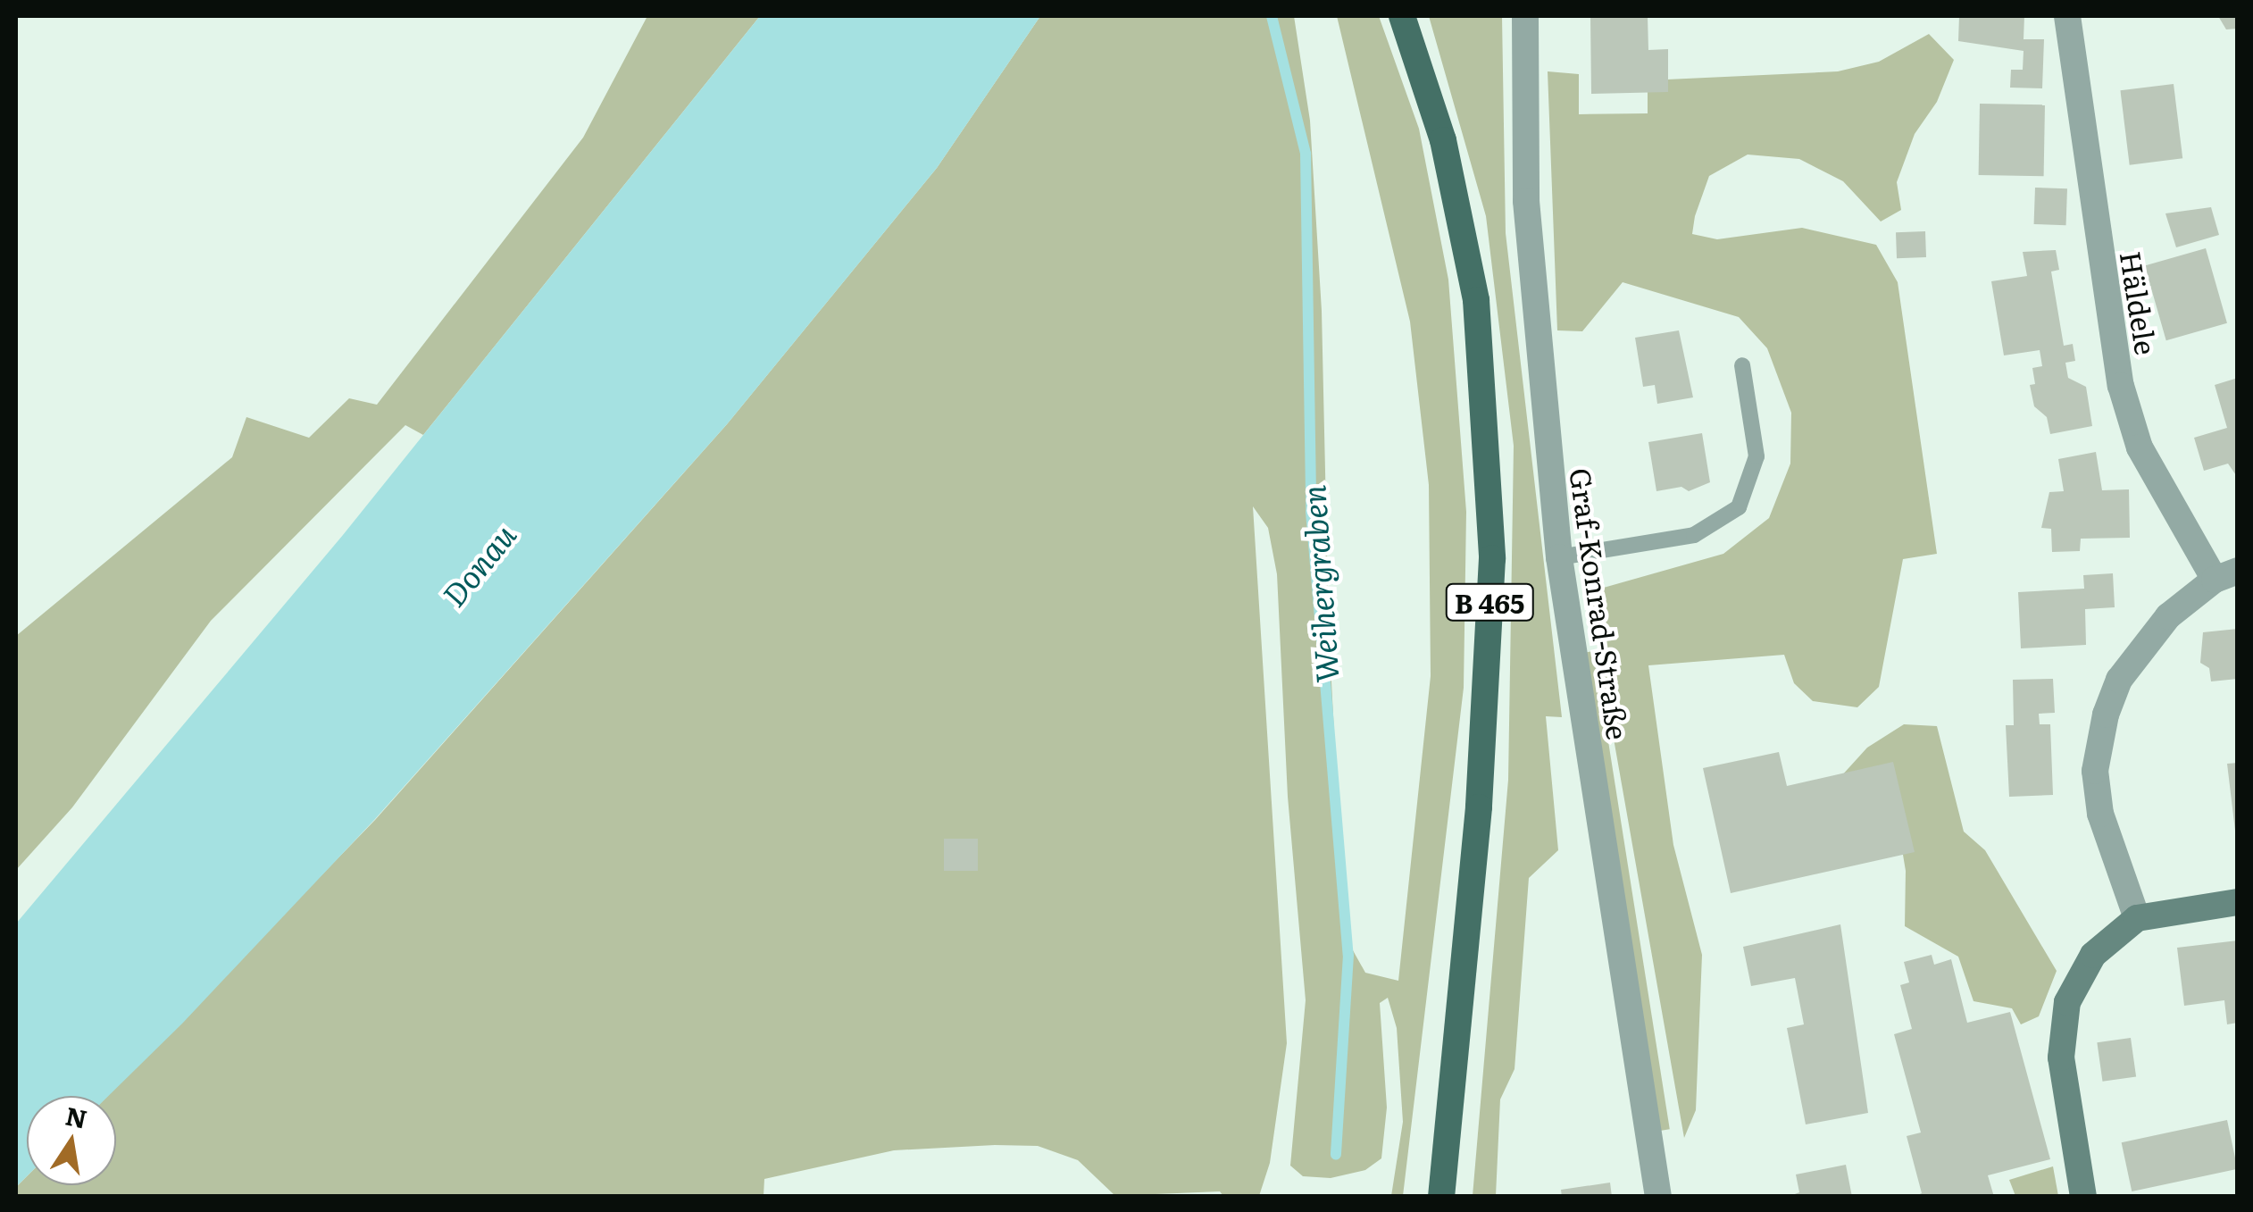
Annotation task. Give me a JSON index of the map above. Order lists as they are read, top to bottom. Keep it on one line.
{"streets":{"main road":["B 465"],"street":["Häldele","Graf-Konrad-Straße"]},"water":["Donau","Weihergraben"],"north":"top"}
